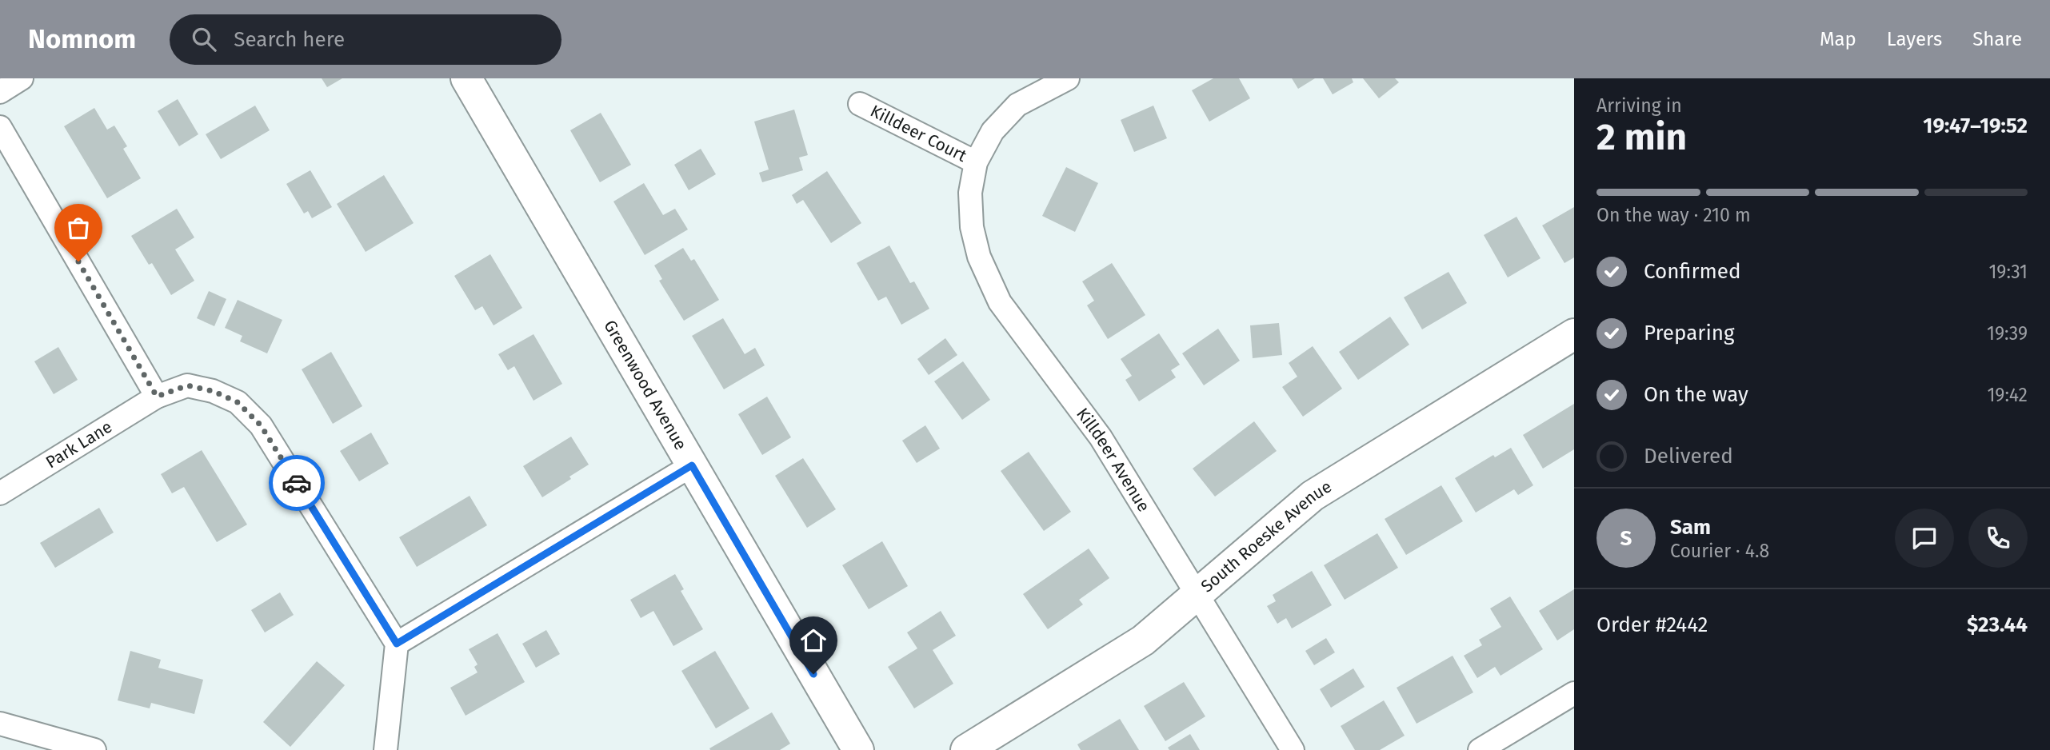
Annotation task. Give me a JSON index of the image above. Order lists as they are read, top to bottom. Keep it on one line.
{"streets":{"street":["Killdeer Court","Greenwood Avenue","Park Lane","Killdeer Avenue","South Roeske Avenue"]},"crossings":[["Killdeer Court","Killdeer Avenue"],["Killdeer Avenue","South Roeske Avenue"]],"page":{"header":"Nomnom","search":"Search here","nav":["Map","Layers","Share"],"heading":["2 min","Arriving in","19:47–19:52"],"panel":["Sam","Courier · 4.8","Order #2442","$23.44"],"bar":"On the way · 210 m","list":[["Confirmed","19:31"],["Preparing","19:39"],["On the way","19:42"],"Delivered"],"round":"S"}}
